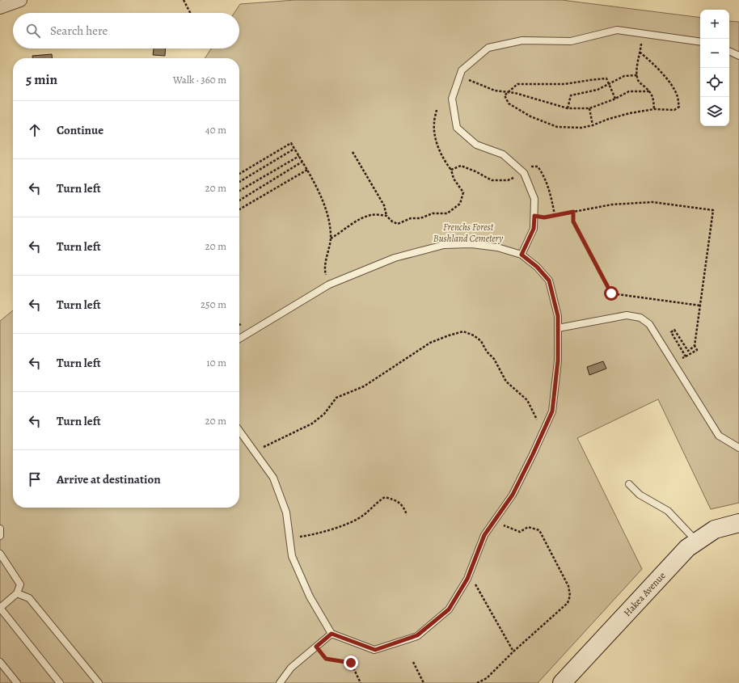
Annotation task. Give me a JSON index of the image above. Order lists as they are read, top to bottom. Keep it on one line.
{"streets":{"street":["Hakea Avenue"]},"parks":["Frenchs Forest Bushland Cemetery"],"page":{"map_buttons":["+","−"],"search":"Search here","heading":["5 min","Walk · 360 m"],"list":[["Continue","40 m"],["Turn left","20 m"],["Turn left","20 m"],["Turn left","250 m"],["Turn left","10 m"],["Turn left","20 m"],"Arrive at destination"]}}
